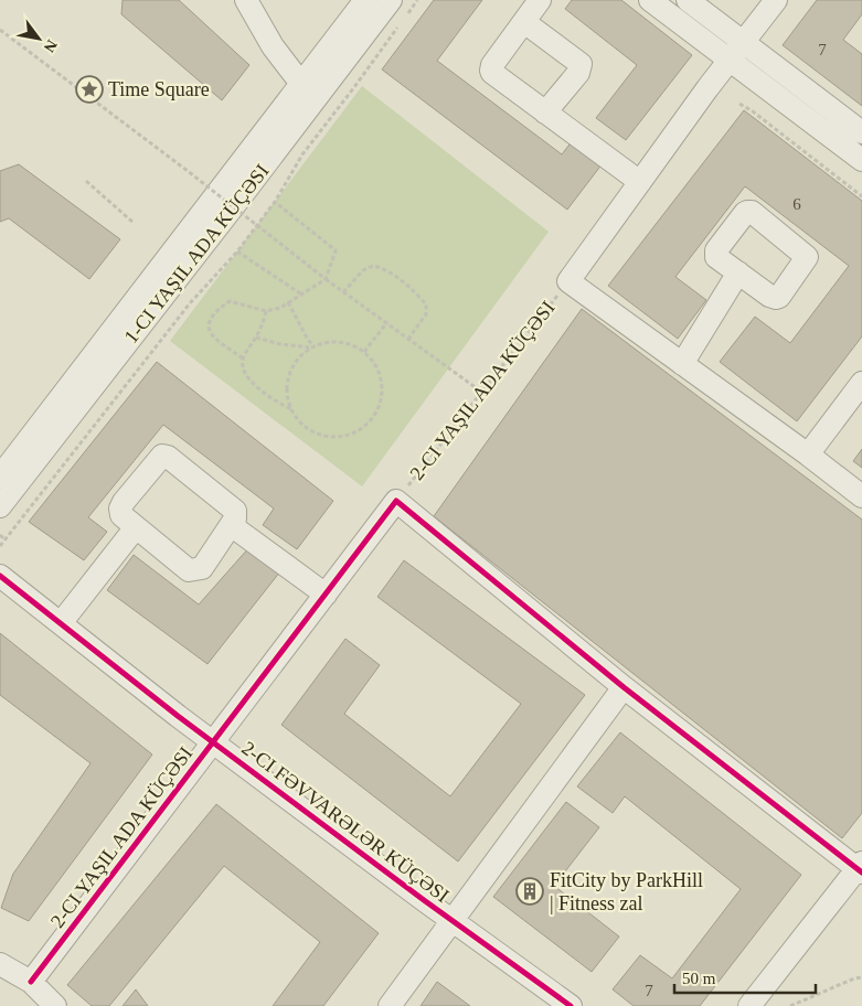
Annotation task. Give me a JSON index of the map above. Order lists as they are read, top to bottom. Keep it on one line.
{"streets":{"street":["2-CI FƏVVARƏLƏR KÜÇƏSI"],"cycle path":["2-CI YAŞIL ADA KÜÇƏSI"]},"places":{"place":["Time Square"],"building":["FitCity by ParkHill | Fitness zal"]},"house_numbers":["7","6","7"],"scale_bar":"50 m","north":"bottom right"}
